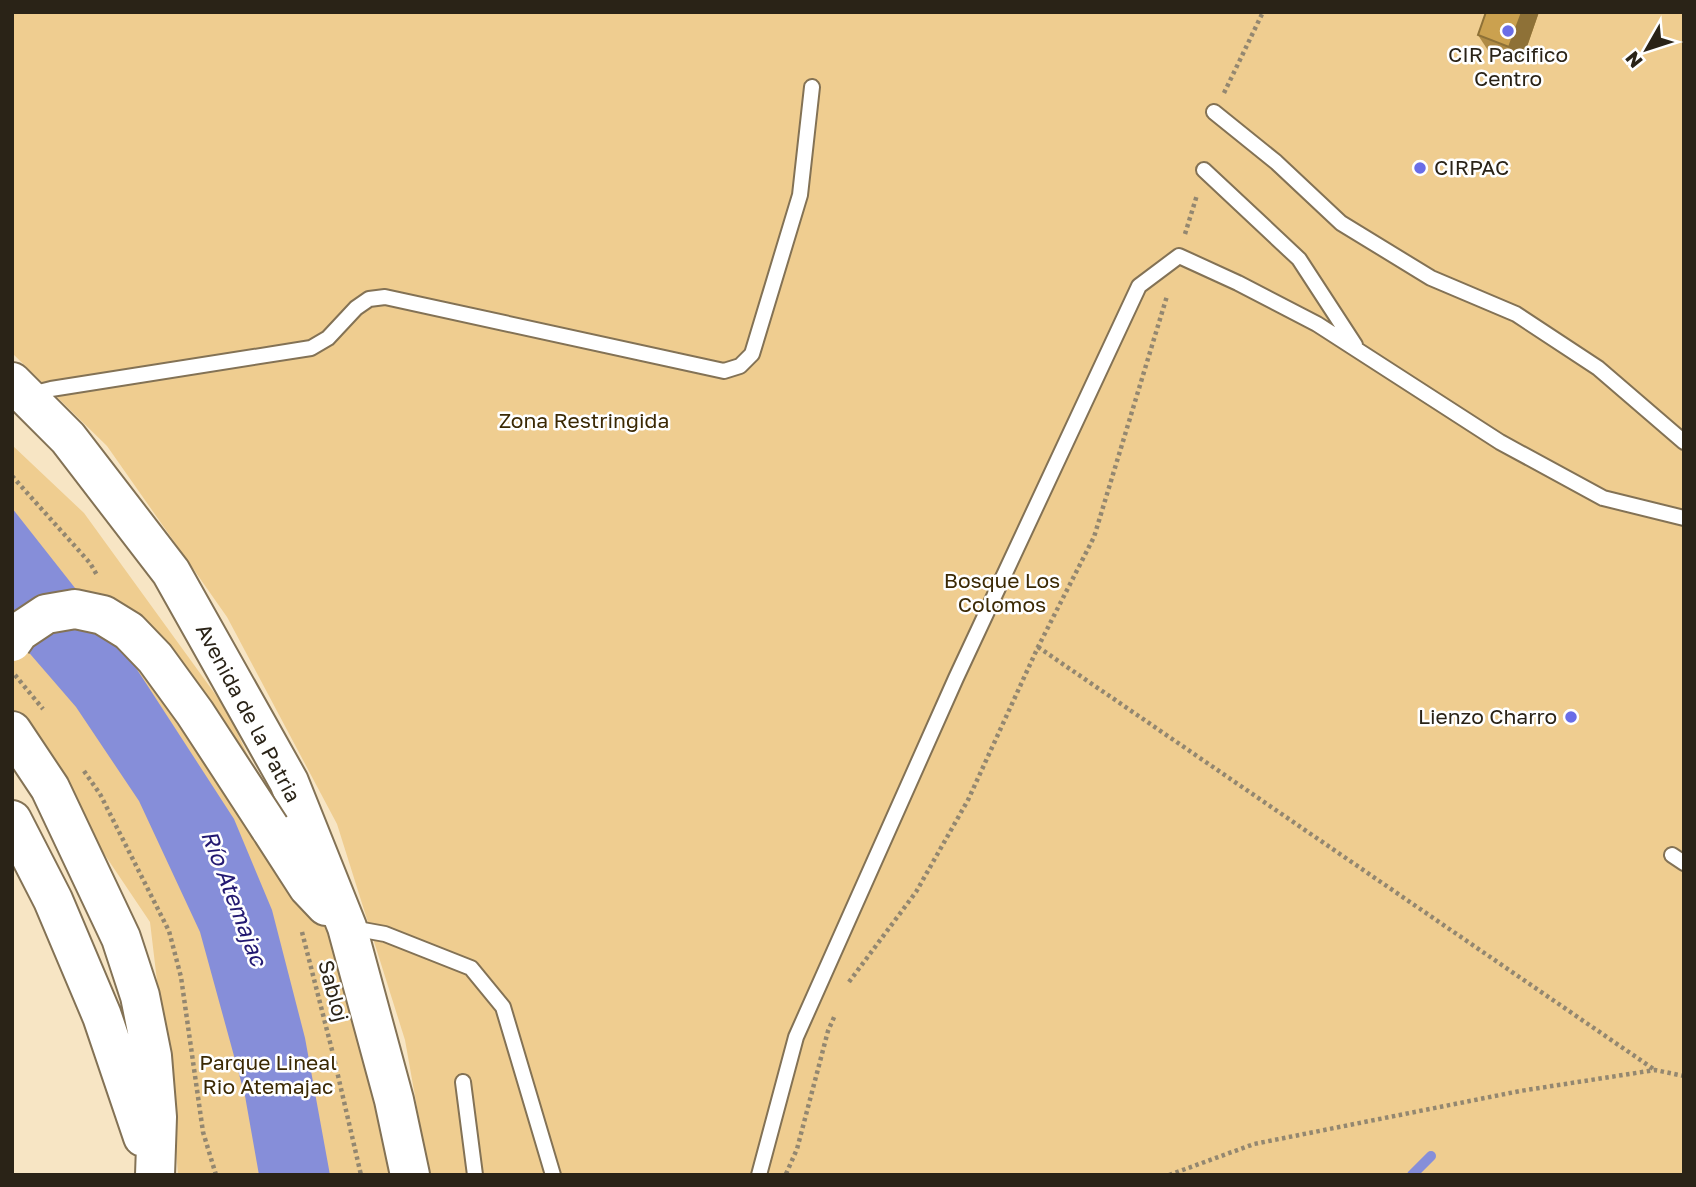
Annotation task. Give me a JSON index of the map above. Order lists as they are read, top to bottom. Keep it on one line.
{"streets":{"main road":["Avenida de la Patria"],"path":["Sabloj"]},"water":["Río Atemajac"],"parks":["Zona Restringida","Bosque Los Colomos","Parque Lineal Rio Atemajac"],"places":["CIR Pacifico Centro","CIRPAC","Lienzo Charro"],"north":"bottom left"}
